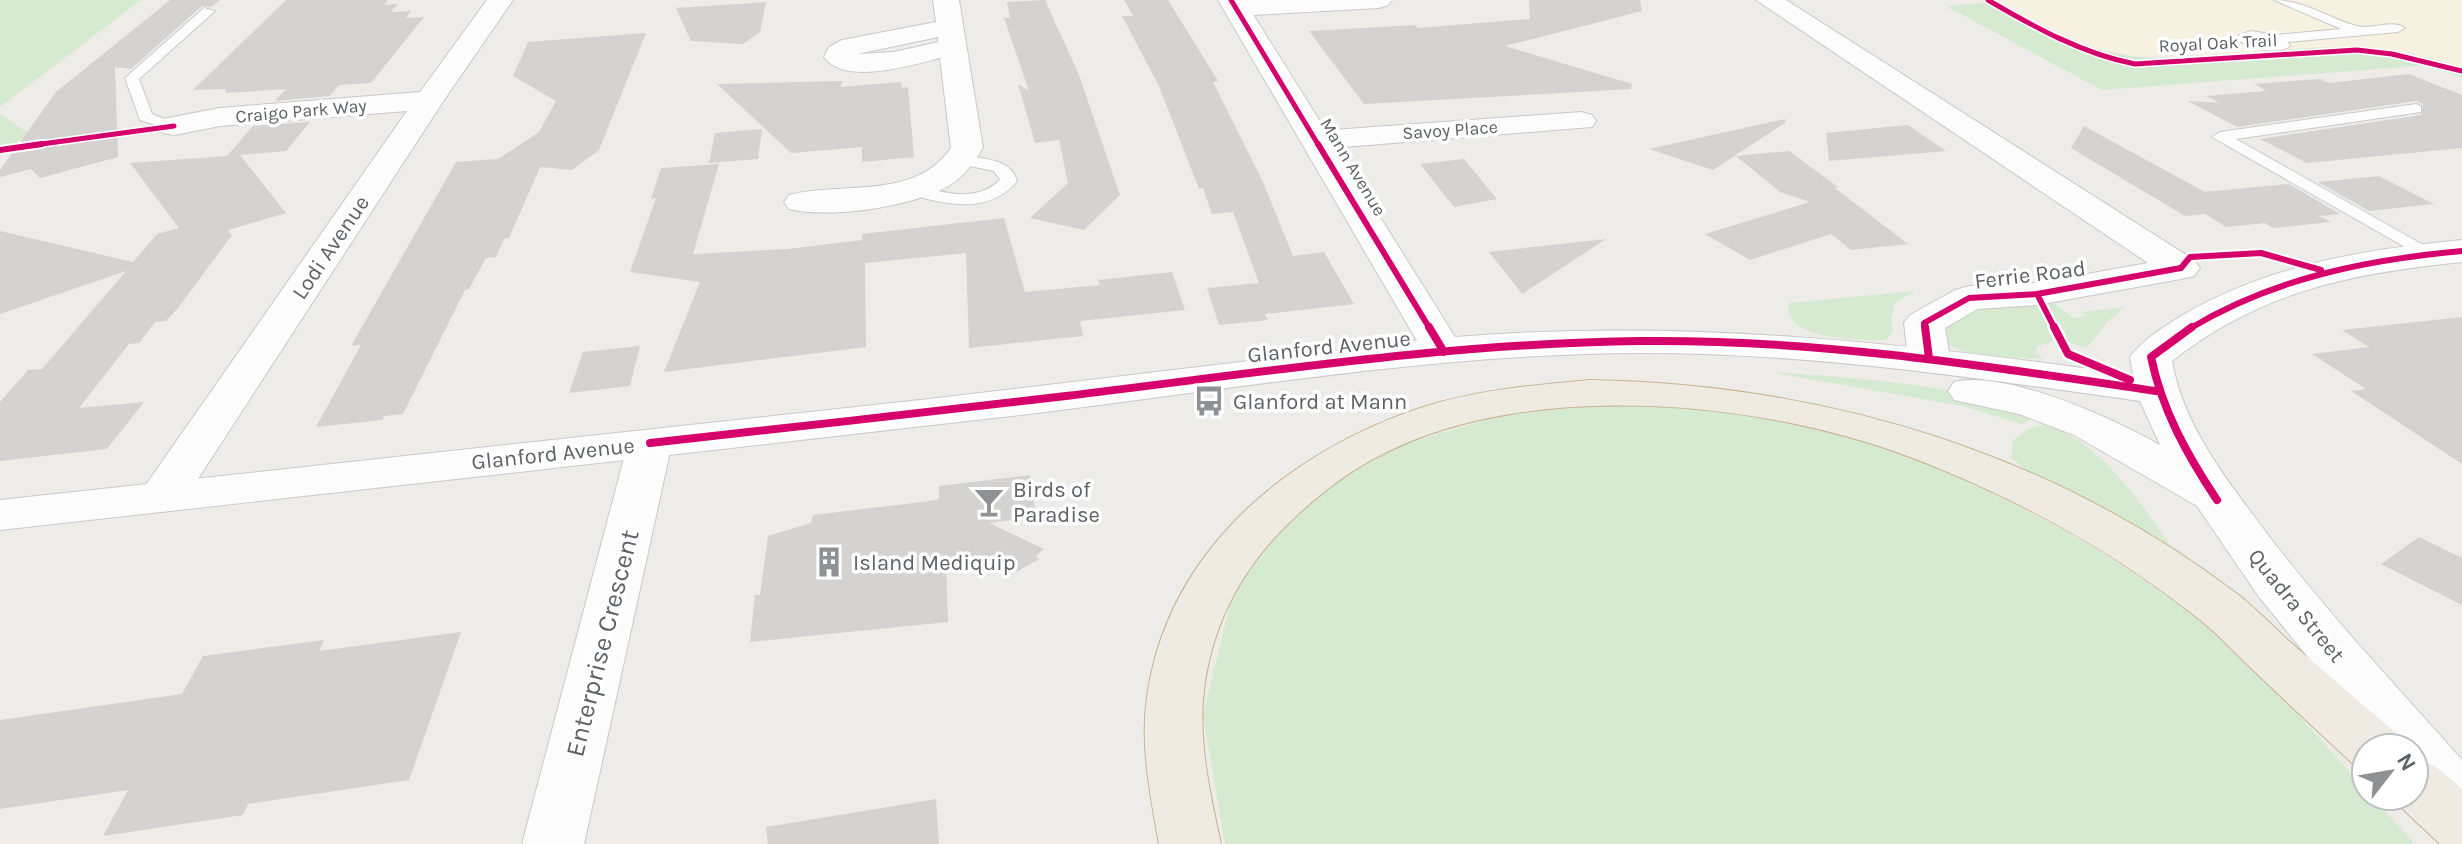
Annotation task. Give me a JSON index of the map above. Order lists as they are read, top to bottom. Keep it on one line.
{"streets":{"street":["Craigo Park Way","Savoy Place","Mann Avenue","Lodi Avenue","Ferrie Road","Glanford Avenue","Quadra Street","Enterprise Crescent"],"cycle path":["Royal Oak Trail"]},"crossings":[["Craigo Park Way","Lodi Avenue"],["Savoy Place","Mann Avenue"],["Mann Avenue","Glanford Avenue"],["Lodi Avenue","Glanford Avenue"],["Ferrie Road","Glanford Avenue"],["Glanford Avenue","Quadra Street"],["Glanford Avenue","Enterprise Crescent"]],"places":{"bus stop":["Glanford at Mann"],"bar":["Birds of Paradise"],"building":["Island Mediquip"]},"north":"top right"}
